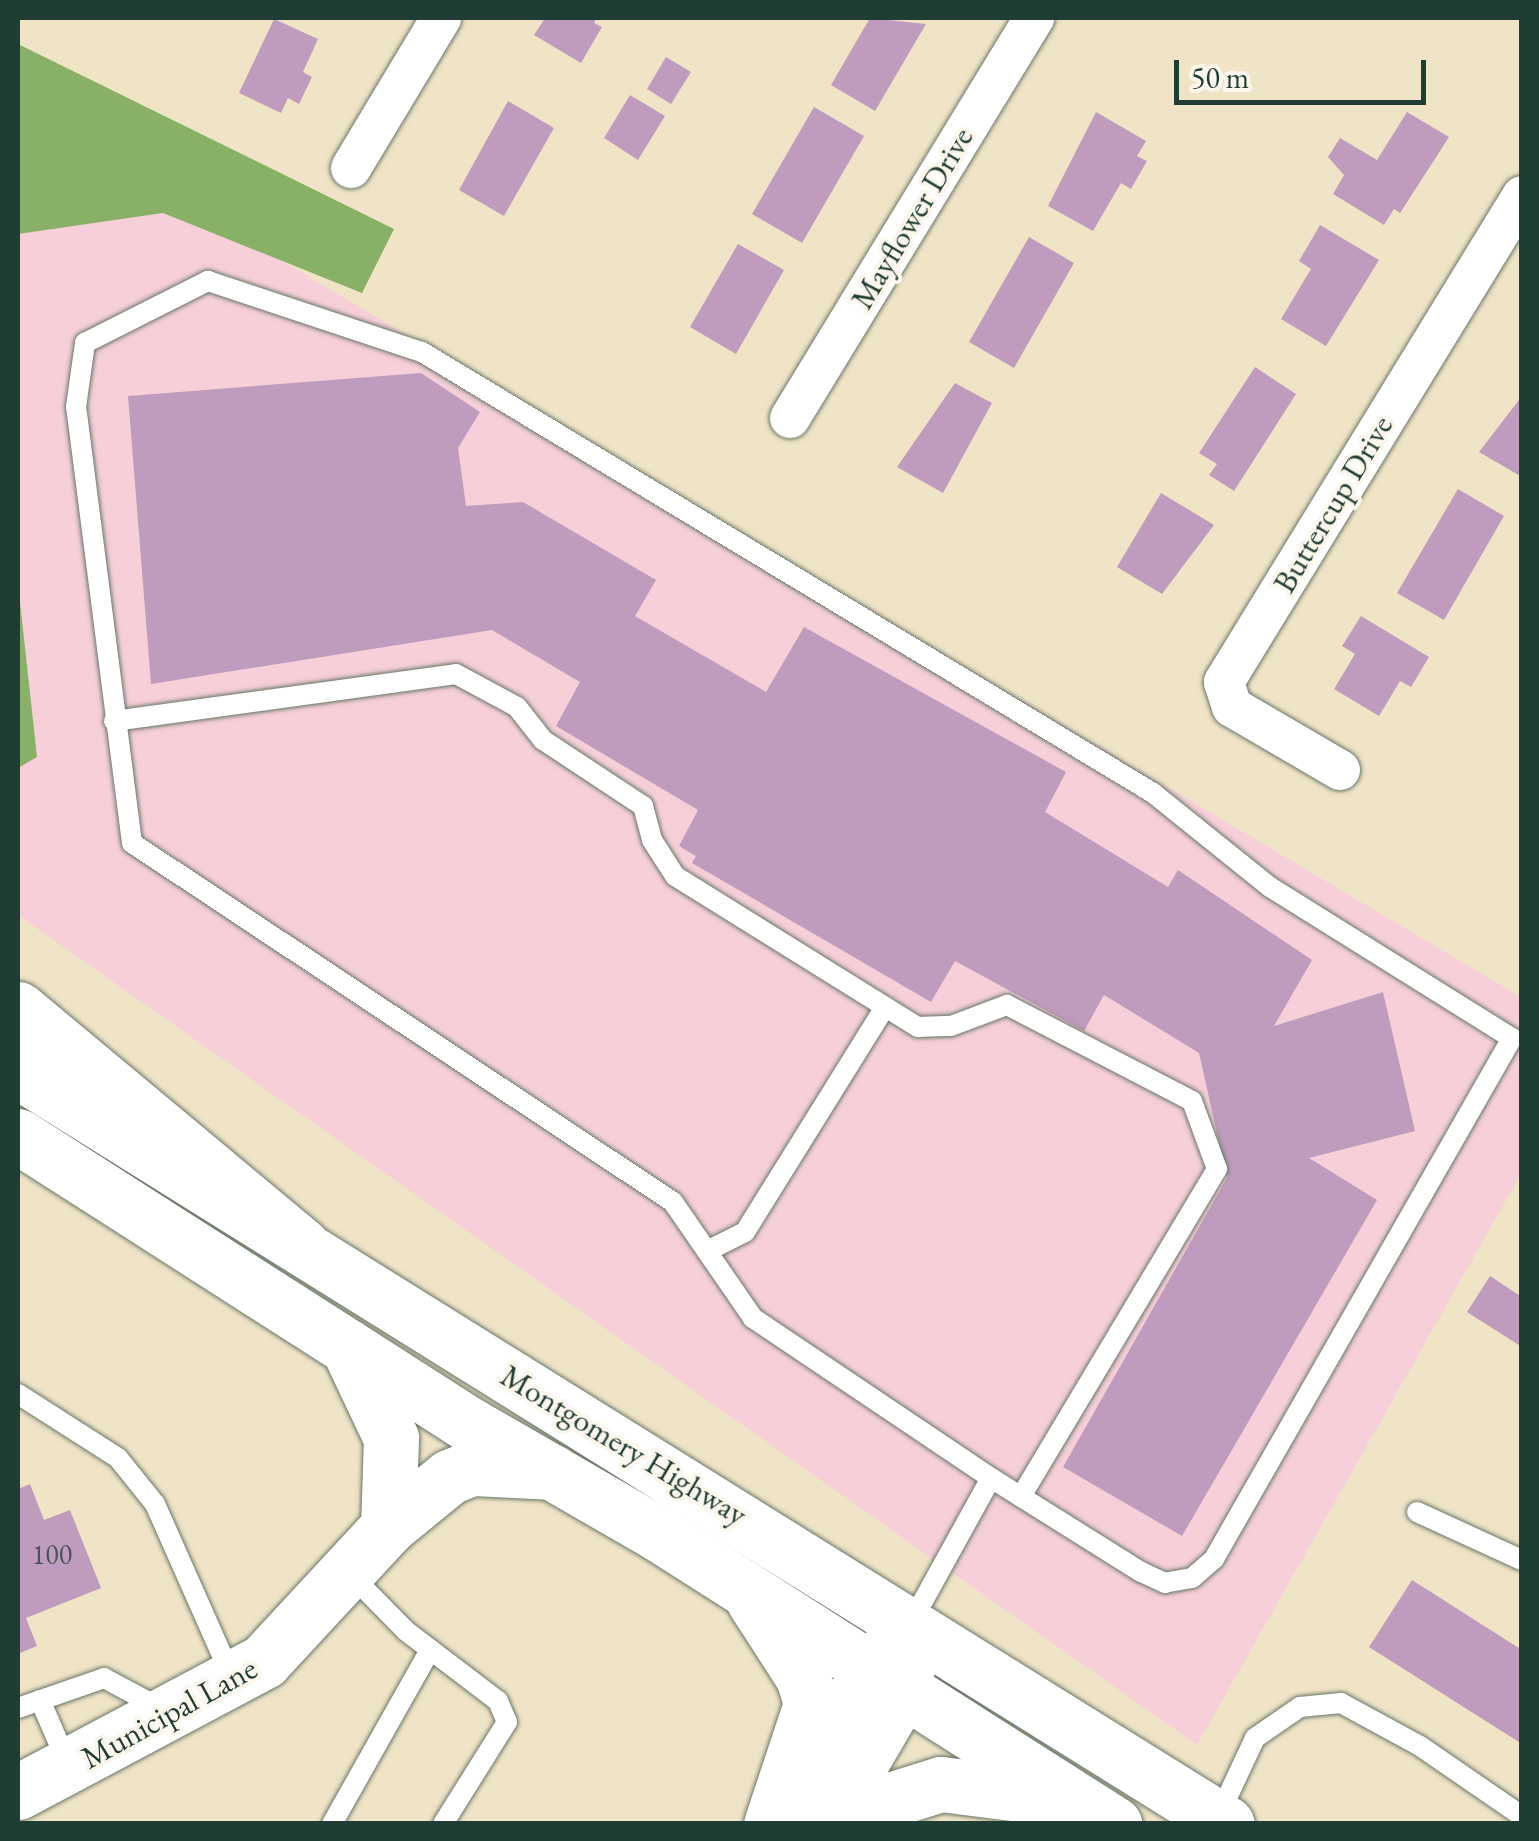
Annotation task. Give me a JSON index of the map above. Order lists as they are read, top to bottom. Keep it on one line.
{"streets":{"main road":["Montgomery Highway","Municipal Lane"],"street":["Mayflower Drive","Buttercup Drive"]},"crossings":[["Montgomery Highway","Municipal Lane"]],"house_numbers":["100"],"scale_bar":"50 m"}
